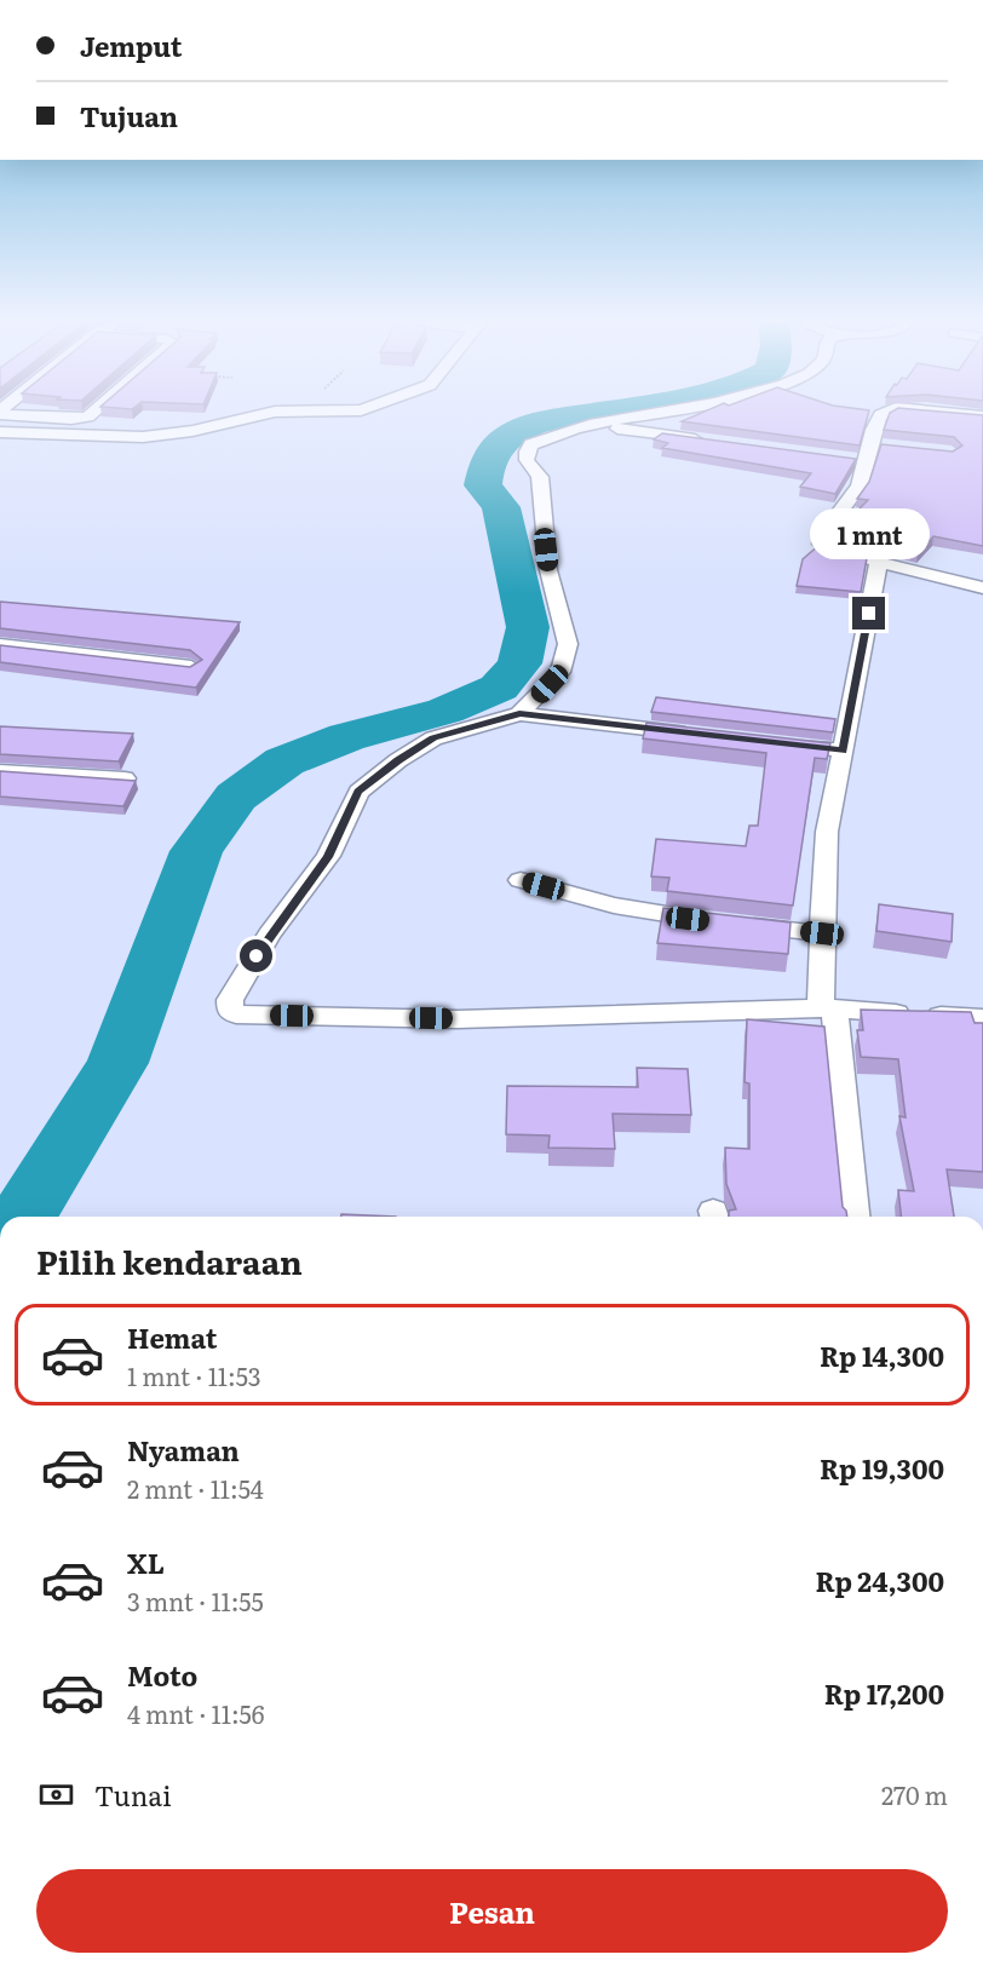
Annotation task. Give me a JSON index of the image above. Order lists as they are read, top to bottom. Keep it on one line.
{"page":{"banner":["Jemput","Tujuan"],"bubble":"1 mnt","heading":"Pilih kendaraan","list":[{"name":"Hemat","note":"1 mnt · 11:53","value":"Rp 14,300"},{"name":"Nyaman","note":"2 mnt · 11:54","value":"Rp 19,300"},{"name":"XL","note":"3 mnt · 11:55","value":"Rp 24,300"},{"name":"Moto","note":"4 mnt · 11:56","value":"Rp 17,200"}],"pay":["Tunai","270 m"],"buttons":"Pesan"}}
